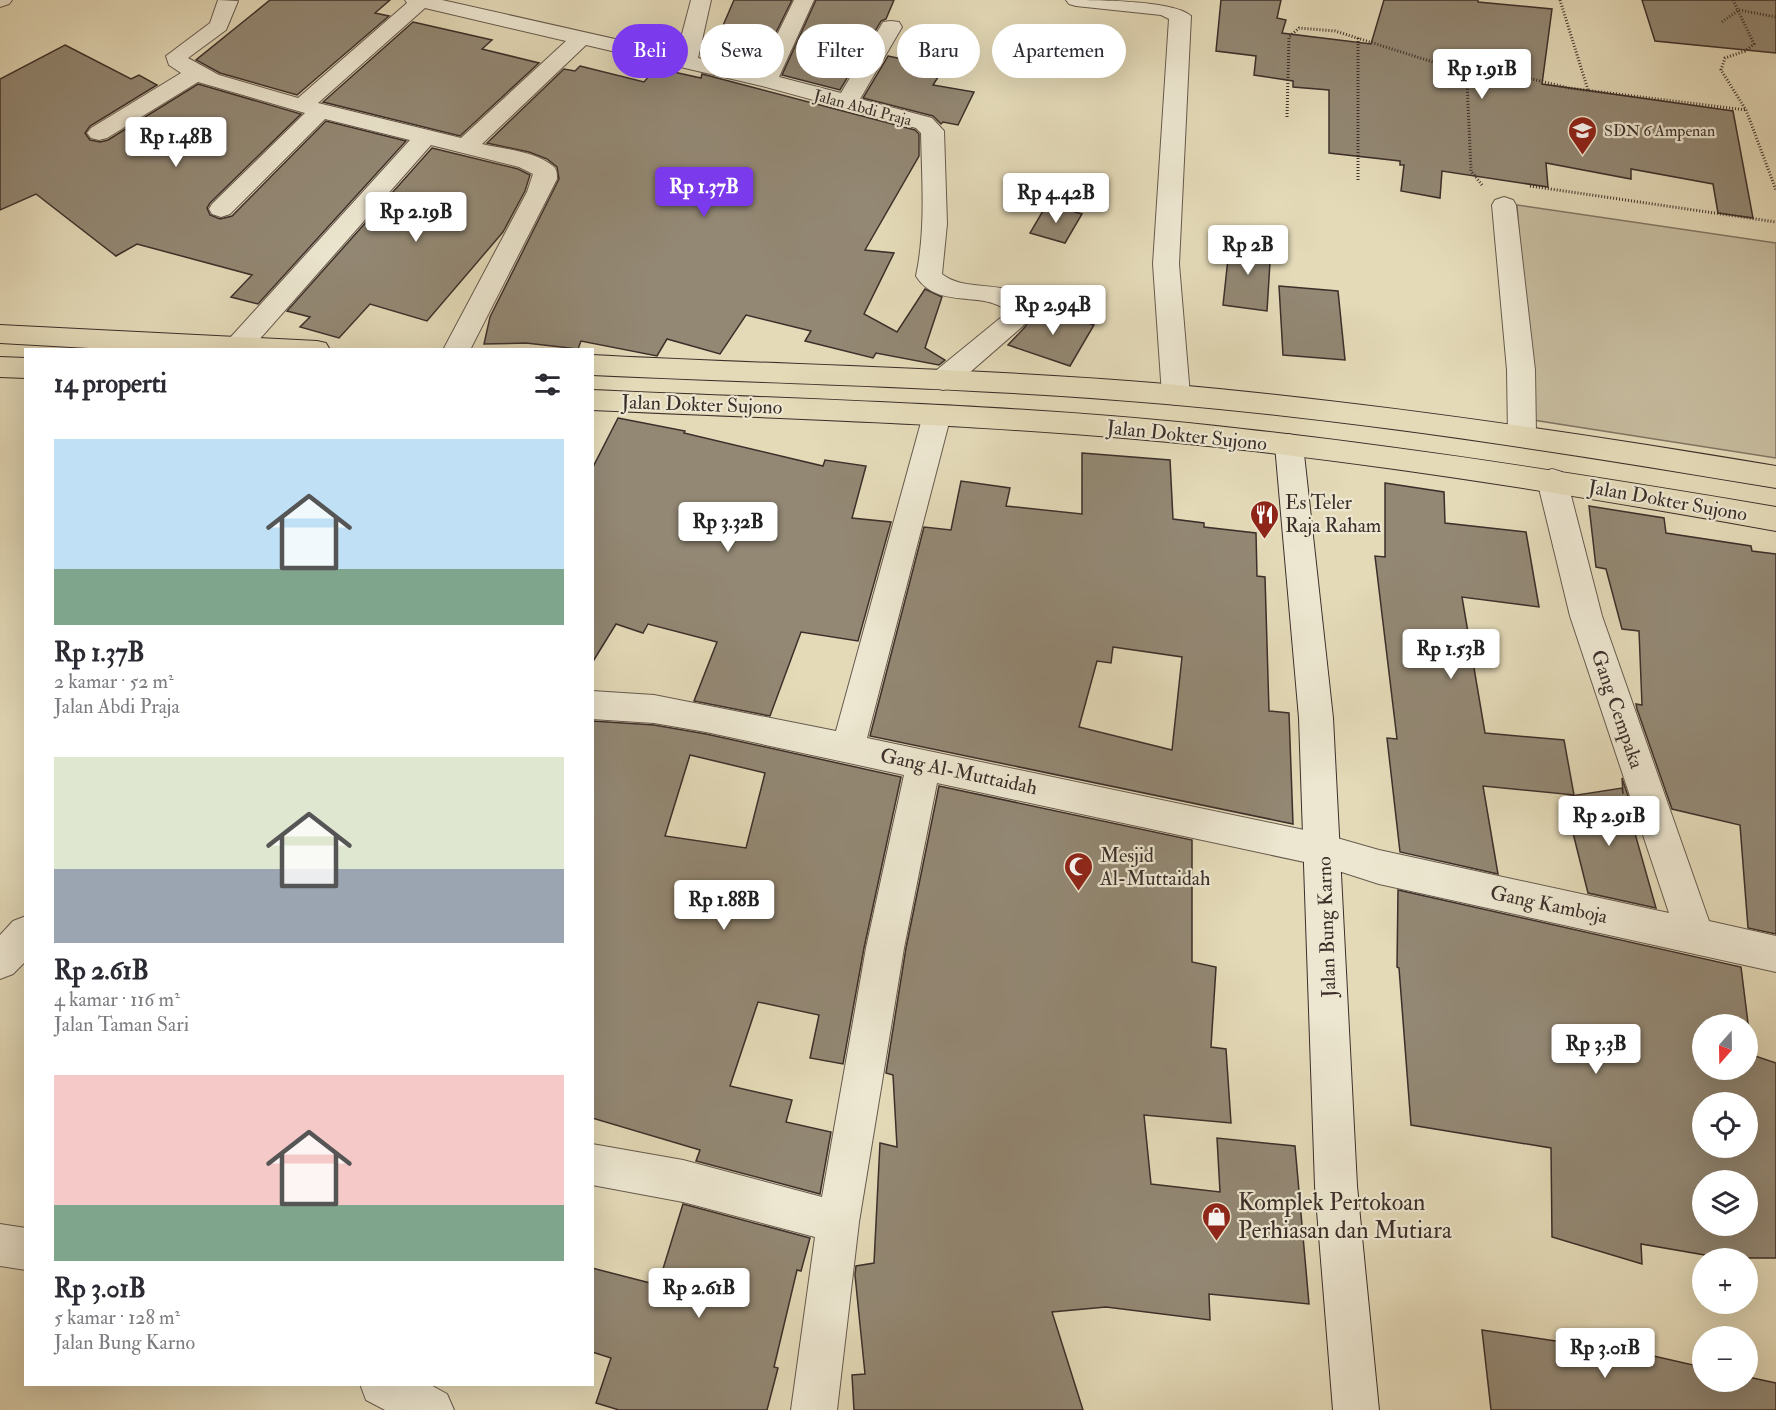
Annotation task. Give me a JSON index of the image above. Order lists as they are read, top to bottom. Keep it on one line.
{"streets":{"highway":["Jalan Dokter Sujono"],"street":["Jalan Abdi Praja","Gang Cempaka","Gang Al-Muttaidah","Gang Kamboja","Jalan Bung Karno"]},"crossings":[["Jalan Dokter Sujono","Gang Cempaka"],["Jalan Dokter Sujono","Jalan Bung Karno"],["Gang Cempaka","Gang Kamboja"],["Gang Al-Muttaidah","Gang Kamboja"],["Gang Al-Muttaidah","Jalan Bung Karno"],["Gang Kamboja","Jalan Bung Karno"]],"places":{"school or university":["SDN 6 Ampenan"],"restaurant":["Es Teler Raja Raham"],"mosque":["Mesjid Al-Muttaidah"],"shop":["Komplek Pertokoan Perhiasan dan Mutiara"]},"north":"bottom","page":{"chip":["Beli","Sewa","Filter","Baru","Apartemen"],"price":["Rp 1.91B","Rp 1.48B","Rp 1.37B","Rp 4.42B","Rp 2.19B","Rp 2B","Rp 2.94B","Rp 3.32B","Rp 1.53B","Rp 2.91B","Rp 1.88B","Rp 3.3B","Rp 2.61B","Rp 3.01B"],"heading":"14 properti","list":[{"name":"Rp 1.37B","note":"2 kamar · 52 m² · Jalan Abdi Praja"},{"name":"Rp 2.61B","note":"4 kamar · 116 m² · Jalan Taman Sari"},{"name":"Rp 3.01B","note":"5 kamar · 128 m² · Jalan Bung Karno"}],"map_buttons":["+","−"]}}
